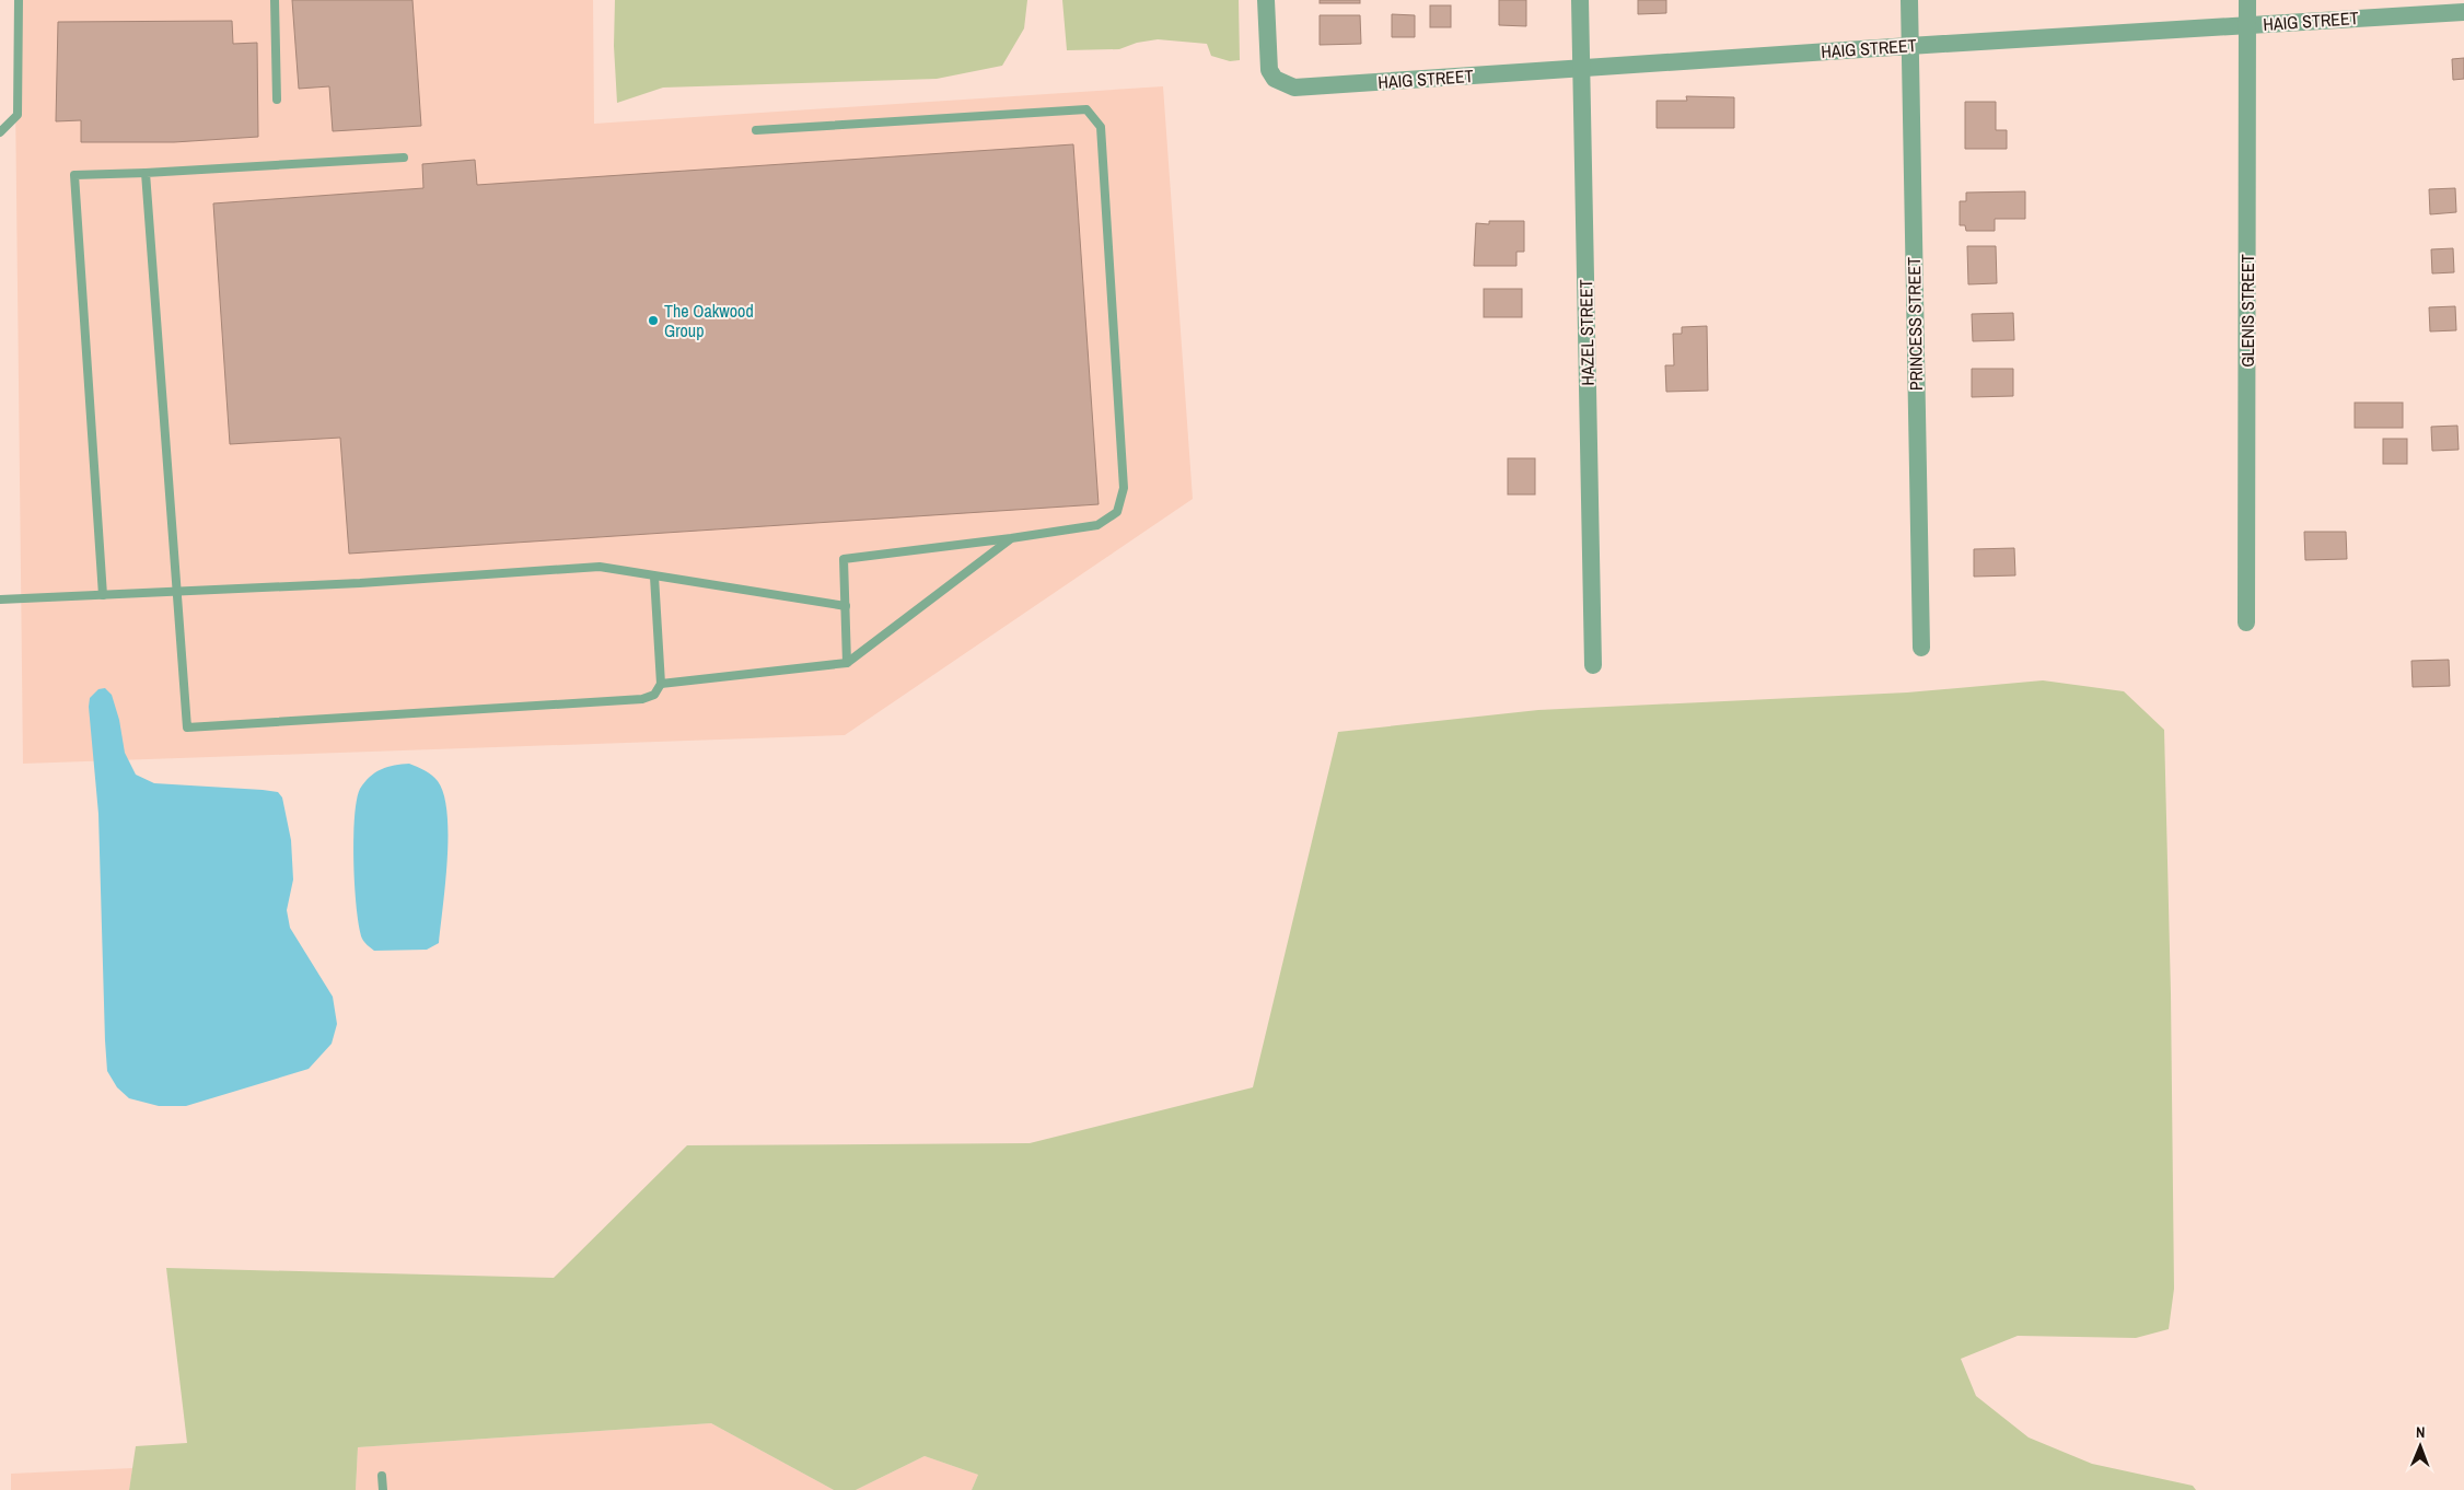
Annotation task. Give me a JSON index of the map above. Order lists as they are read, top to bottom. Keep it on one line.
{"streets":{"street":["HAIG STREET","GLENIS STREET","PRINCESS STREET","HAZEL STREET"]},"crossings":[["HAIG STREET","GLENIS STREET"],["HAIG STREET","PRINCESS STREET"],["HAIG STREET","HAZEL STREET"]],"places":["The Oakwood Group"],"north":"top"}
